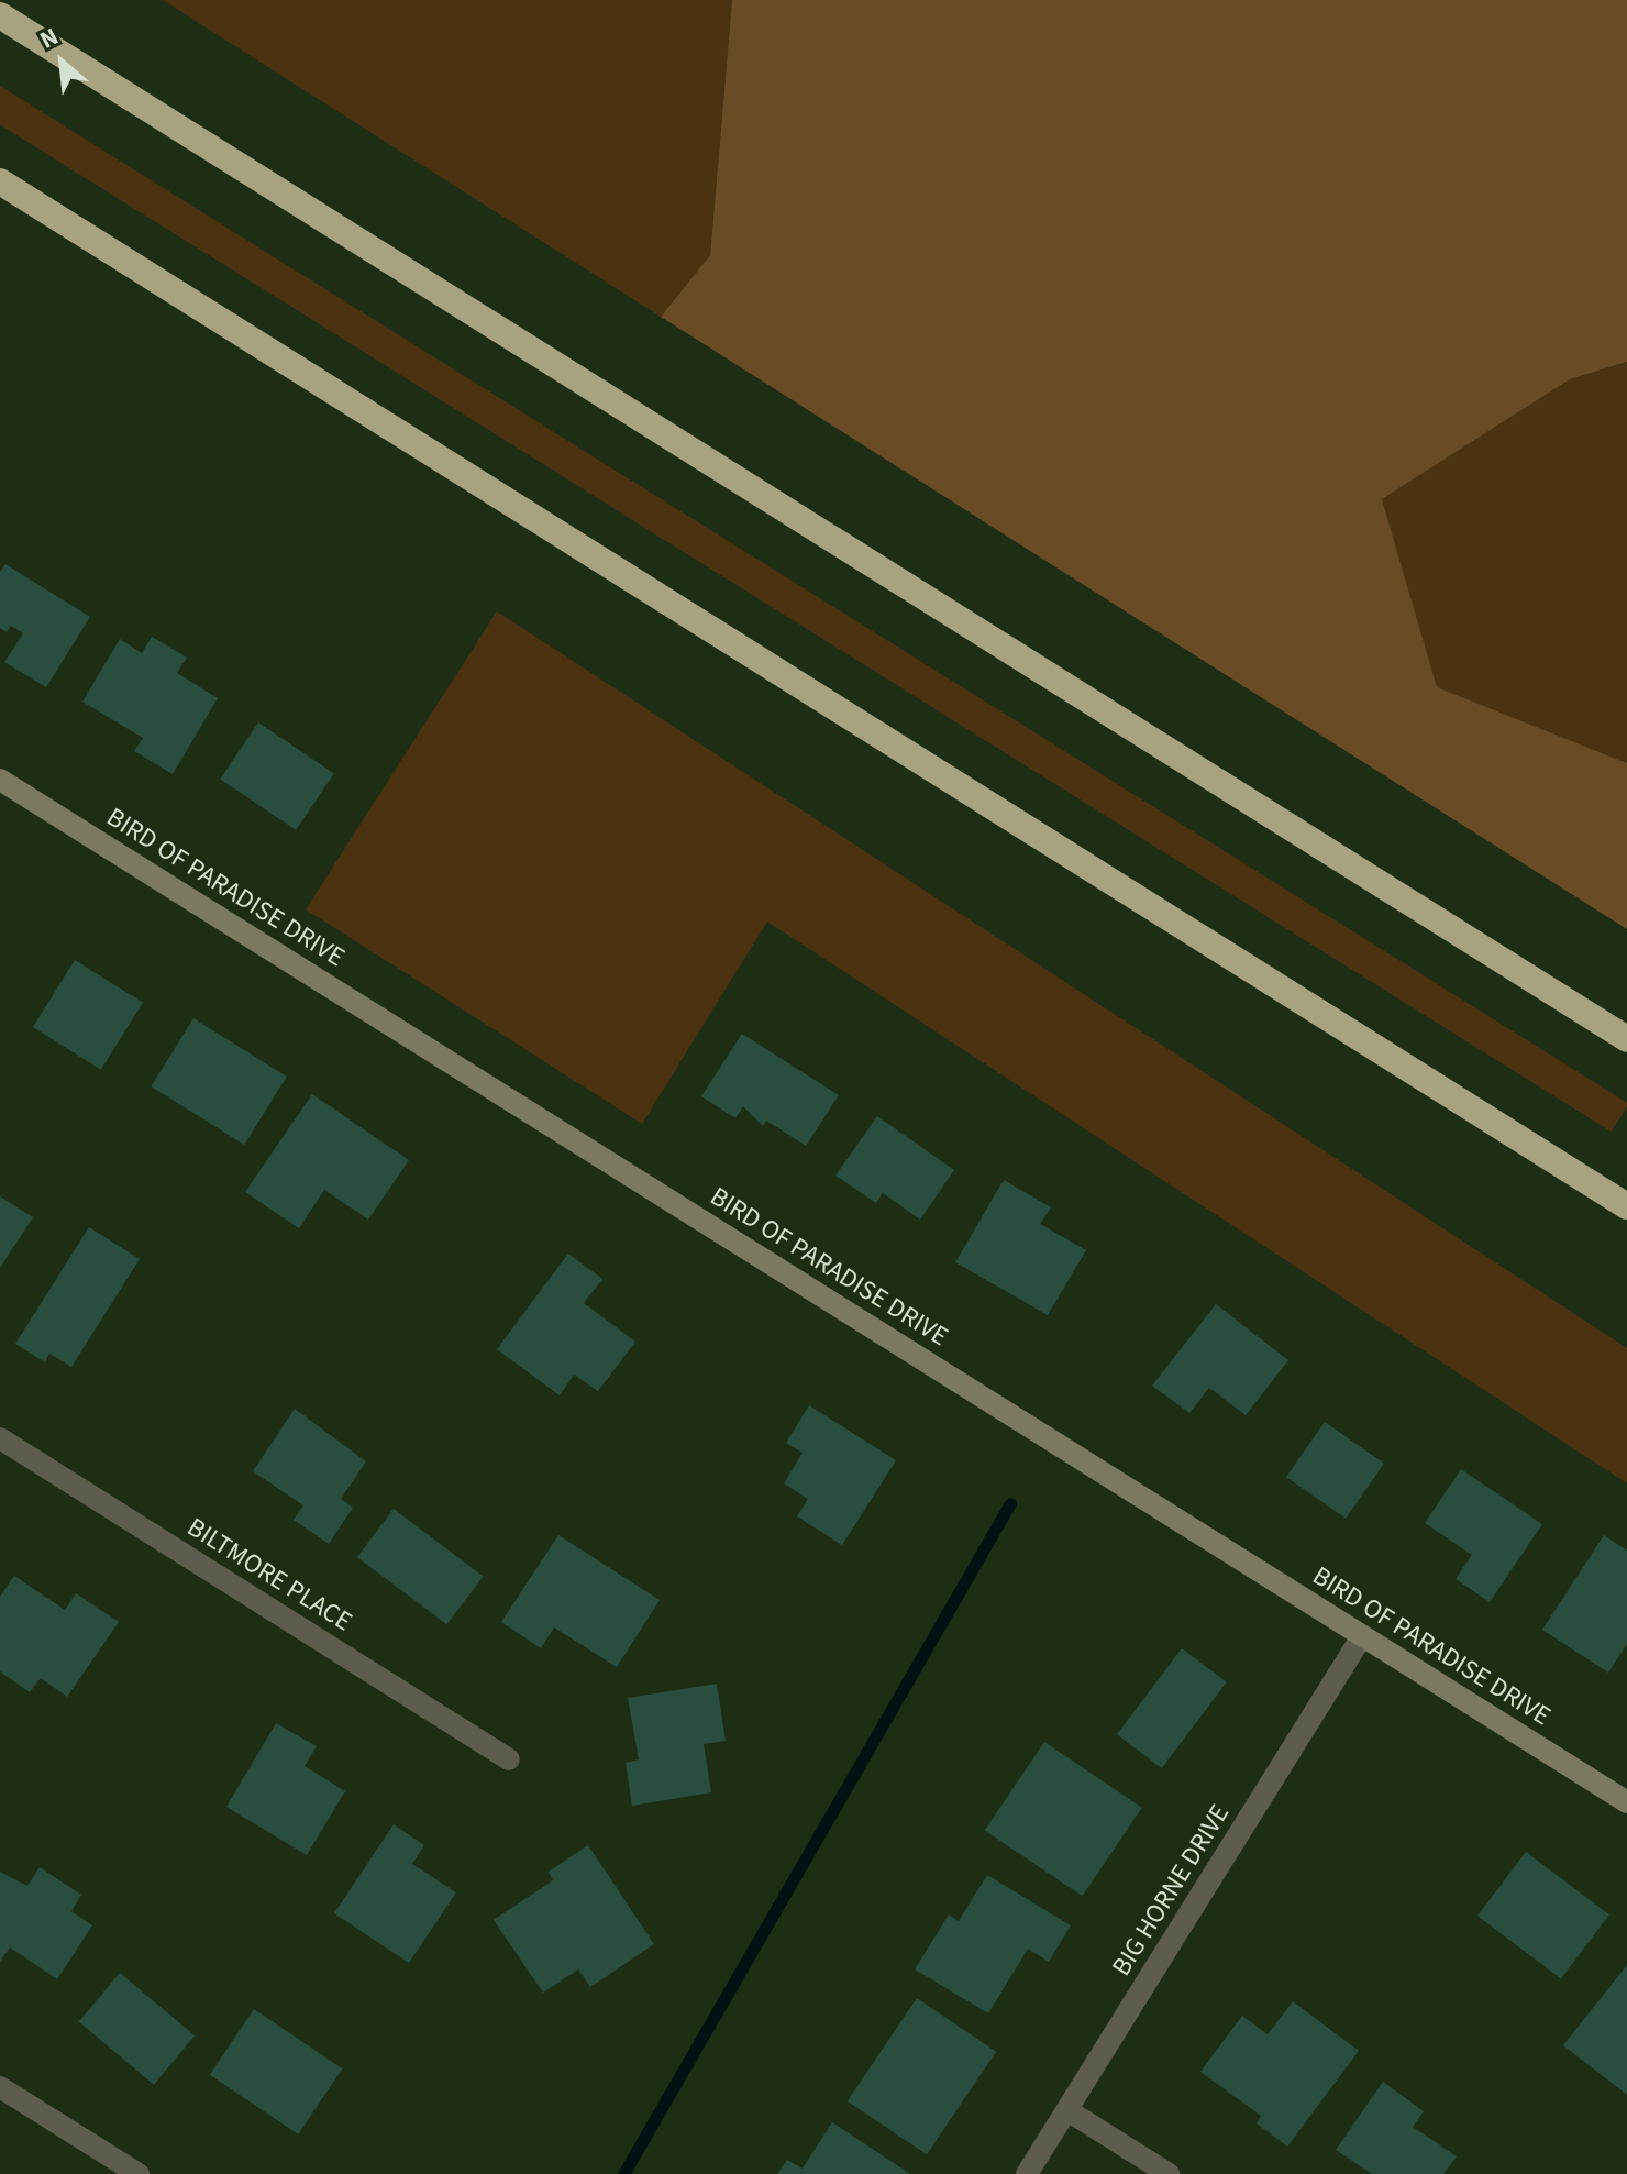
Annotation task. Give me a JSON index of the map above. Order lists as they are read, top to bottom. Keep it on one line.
{"streets":{"street":["BIRD OF PARADISE DRIVE","BILTMORE PLACE","BIG HORNE DRIVE"]},"crossings":[["BIRD OF PARADISE DRIVE","BIG HORNE DRIVE"]],"north":"top left"}
